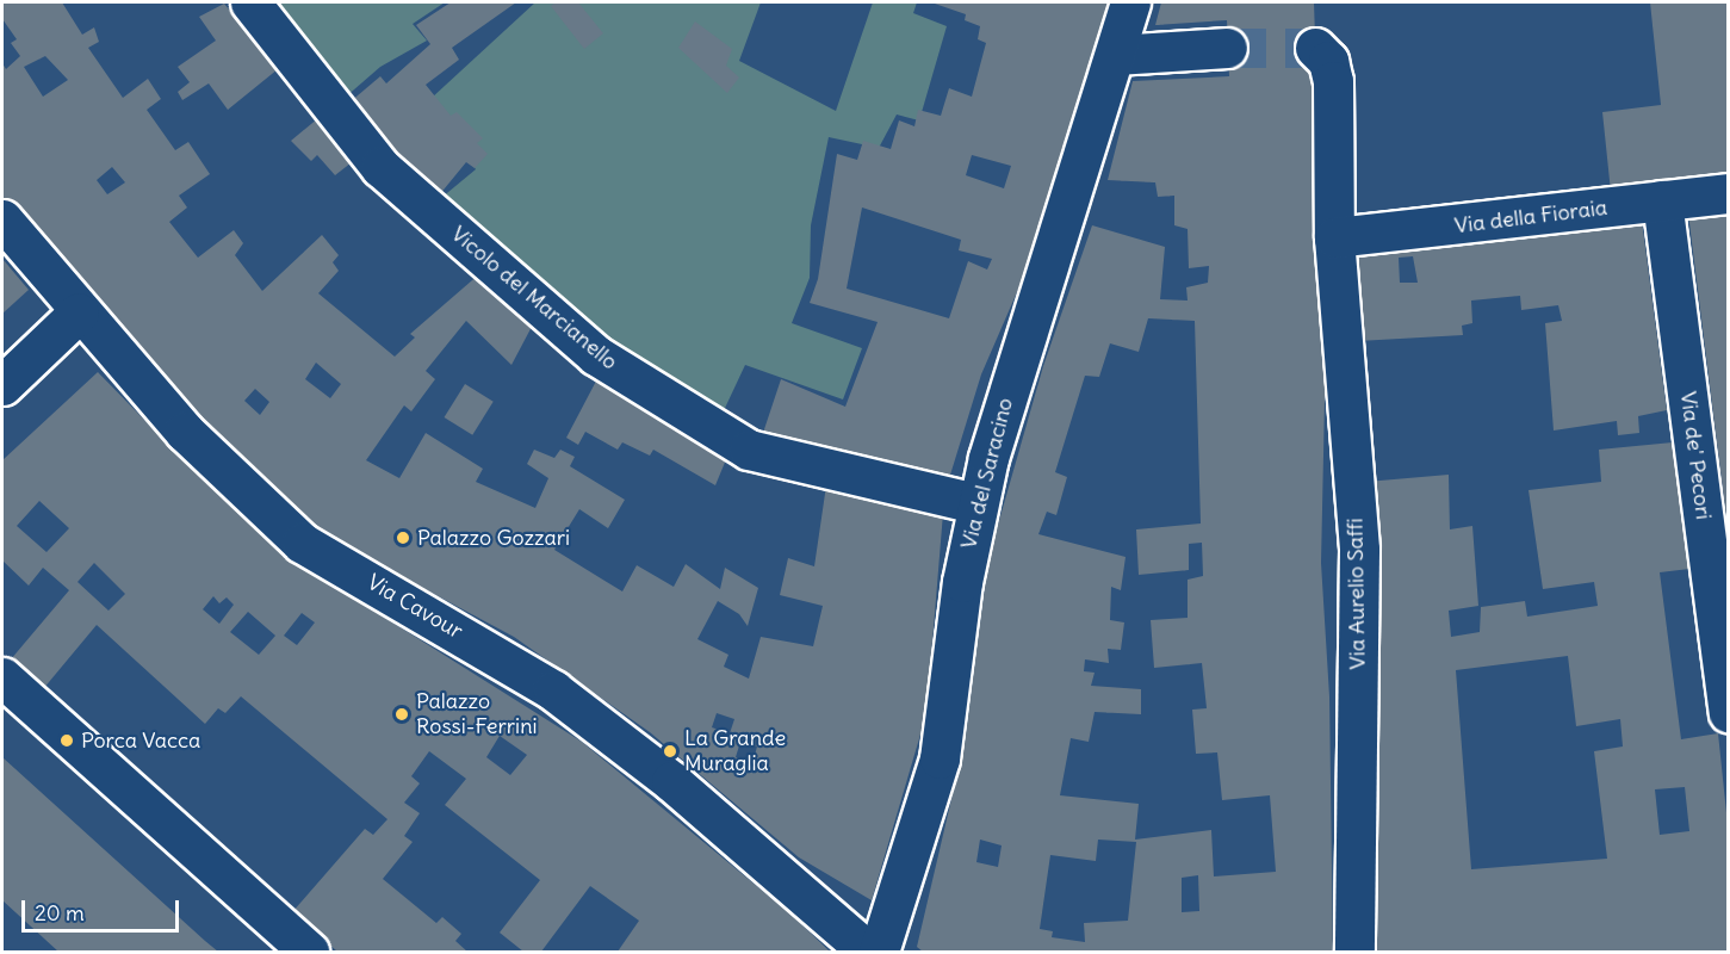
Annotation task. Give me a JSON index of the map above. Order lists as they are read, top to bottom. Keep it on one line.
{"streets":{"street":["Via della Fioraia","Vicolo del Marcianello","Via de' Pecori","Via del Saracino","Via Aurelio Saffi","Via Cavour"]},"crossings":[["Via della Fioraia","Via de' Pecori"],["Via della Fioraia","Via Aurelio Saffi"],["Vicolo del Marcianello","Via del Saracino"]],"places":["Palazzo Gozzari","Palazzo Rossi-Ferrini","Porca Vacca","La Grande Muraglia"],"scale_bar":"20 m"}
